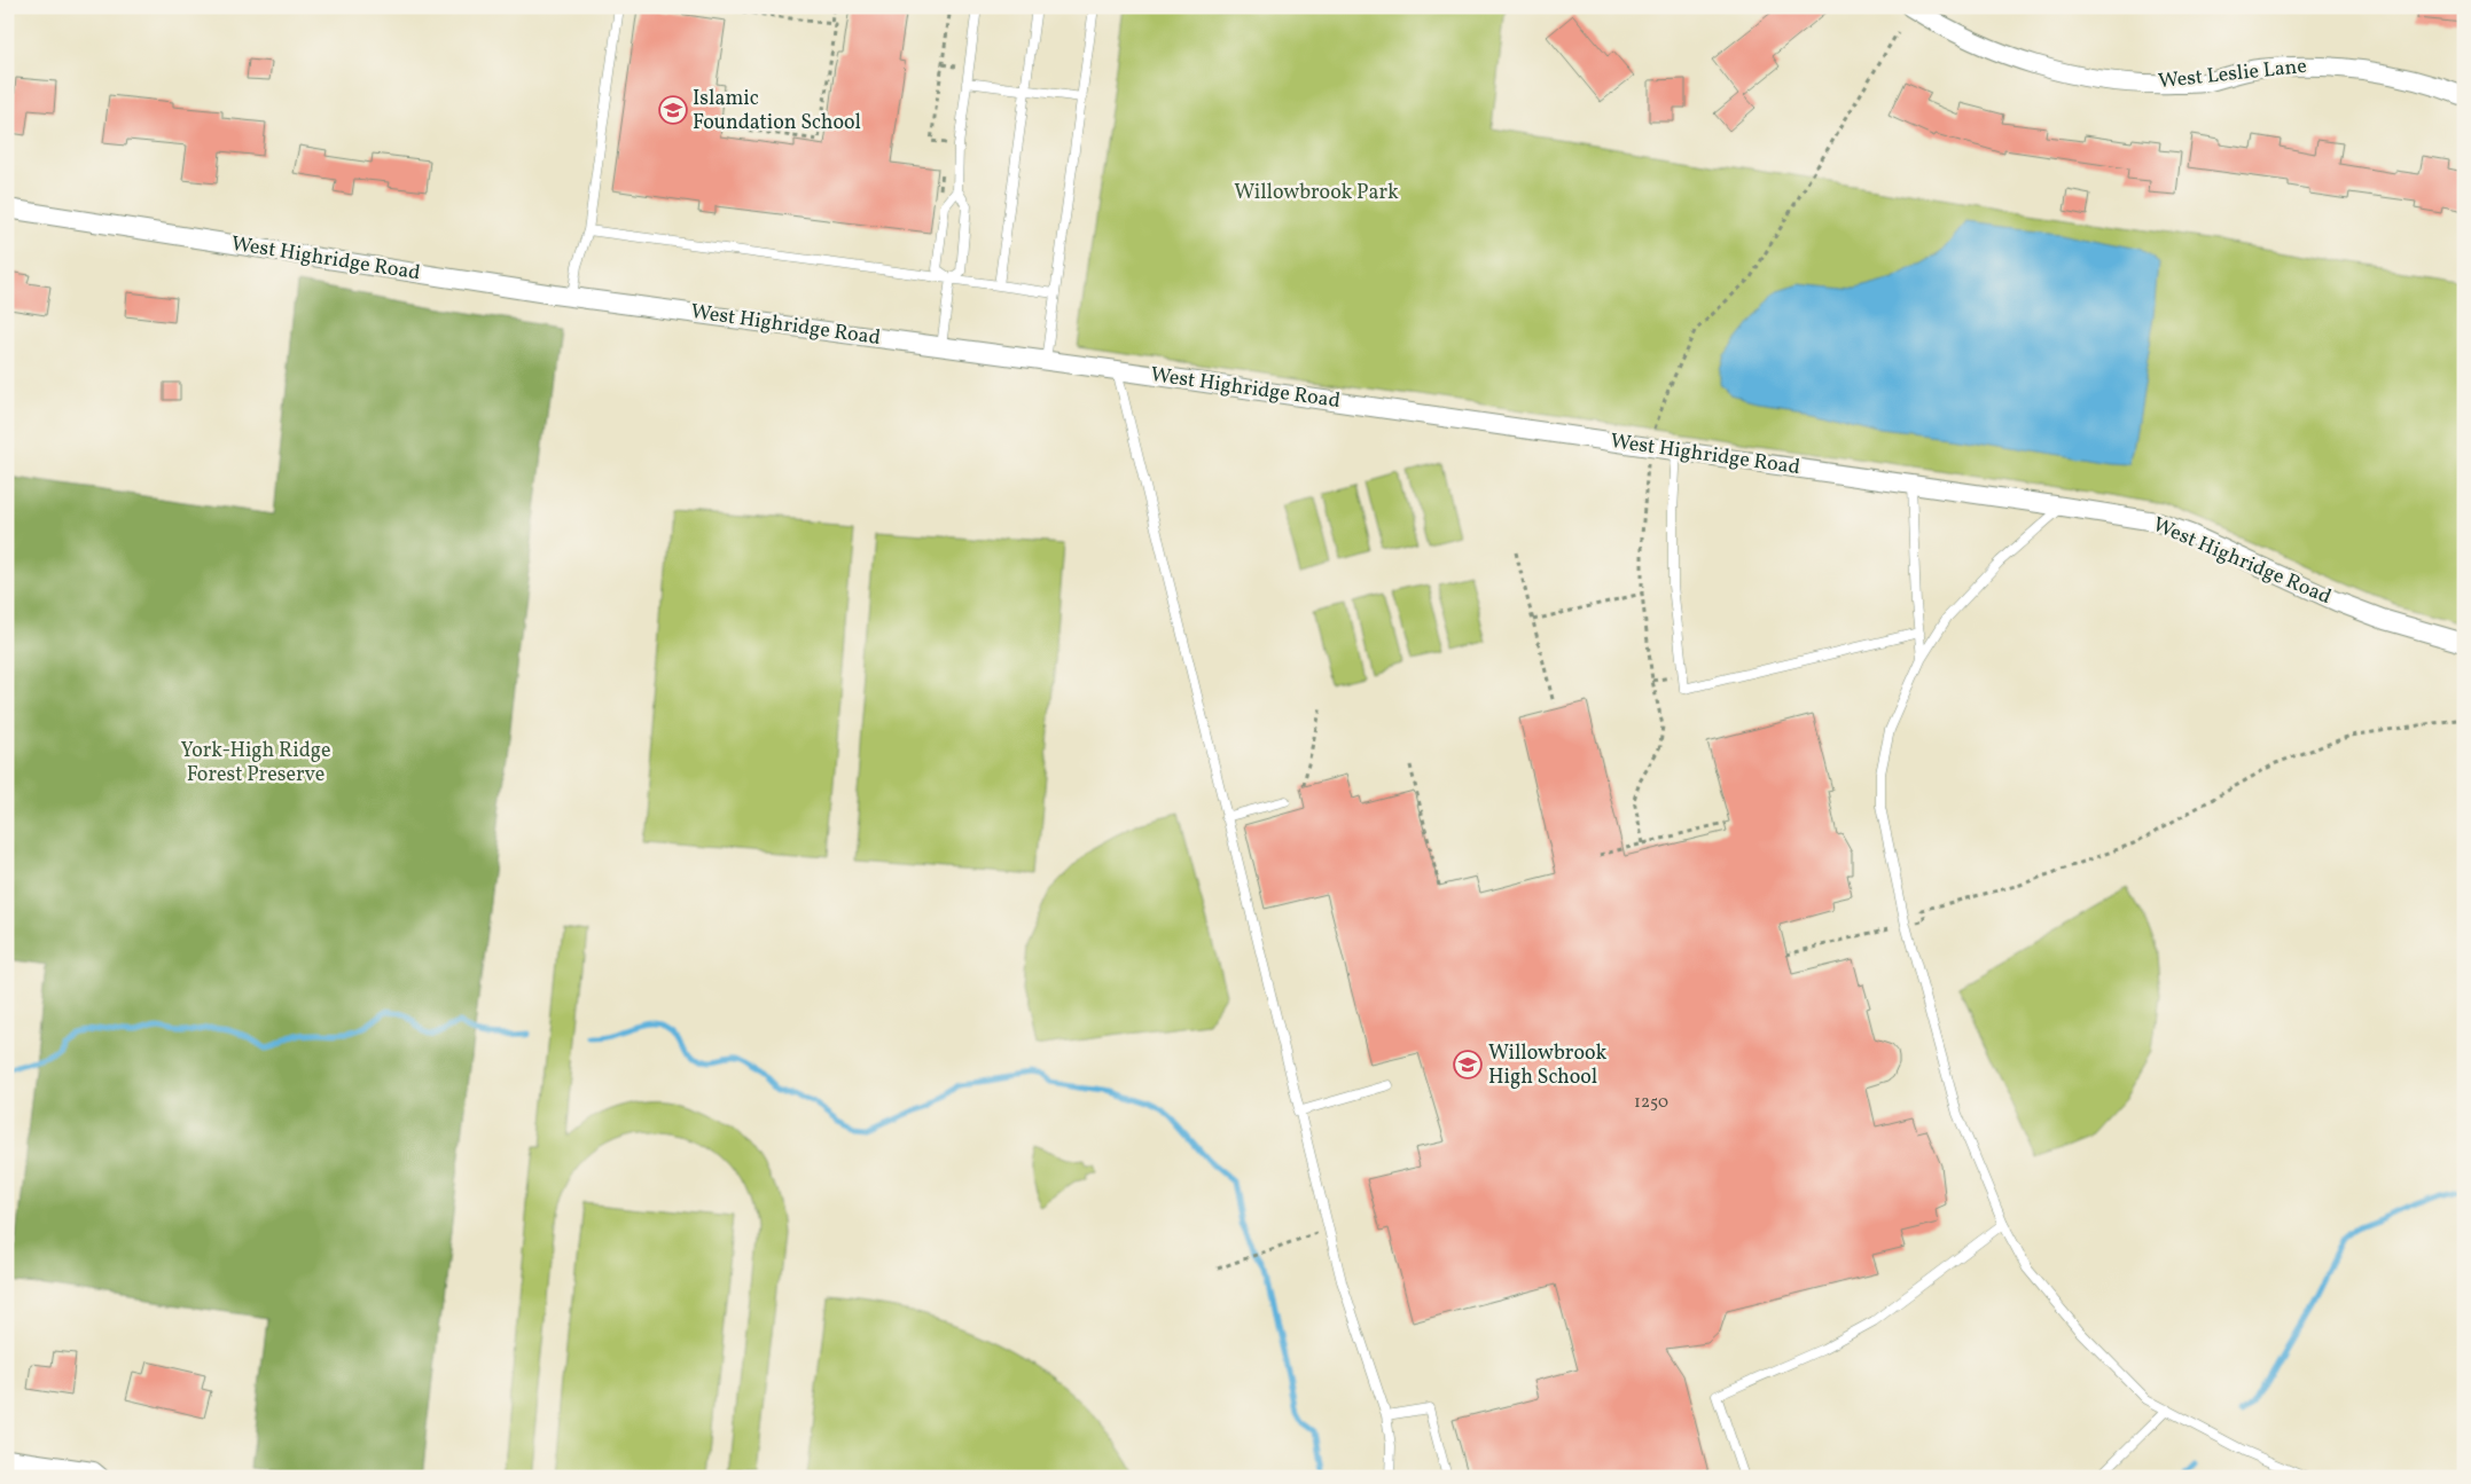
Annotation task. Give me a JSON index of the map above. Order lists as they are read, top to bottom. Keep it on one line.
{"streets":{"street":["West Leslie Lane","West Highridge Road"]},"parks":["Willowbrook Park","York-High Ridge Forest Preserve"],"places":{"school or university":["Islamic Foundation School","Willowbrook High School"]},"house_numbers":["1250"]}
